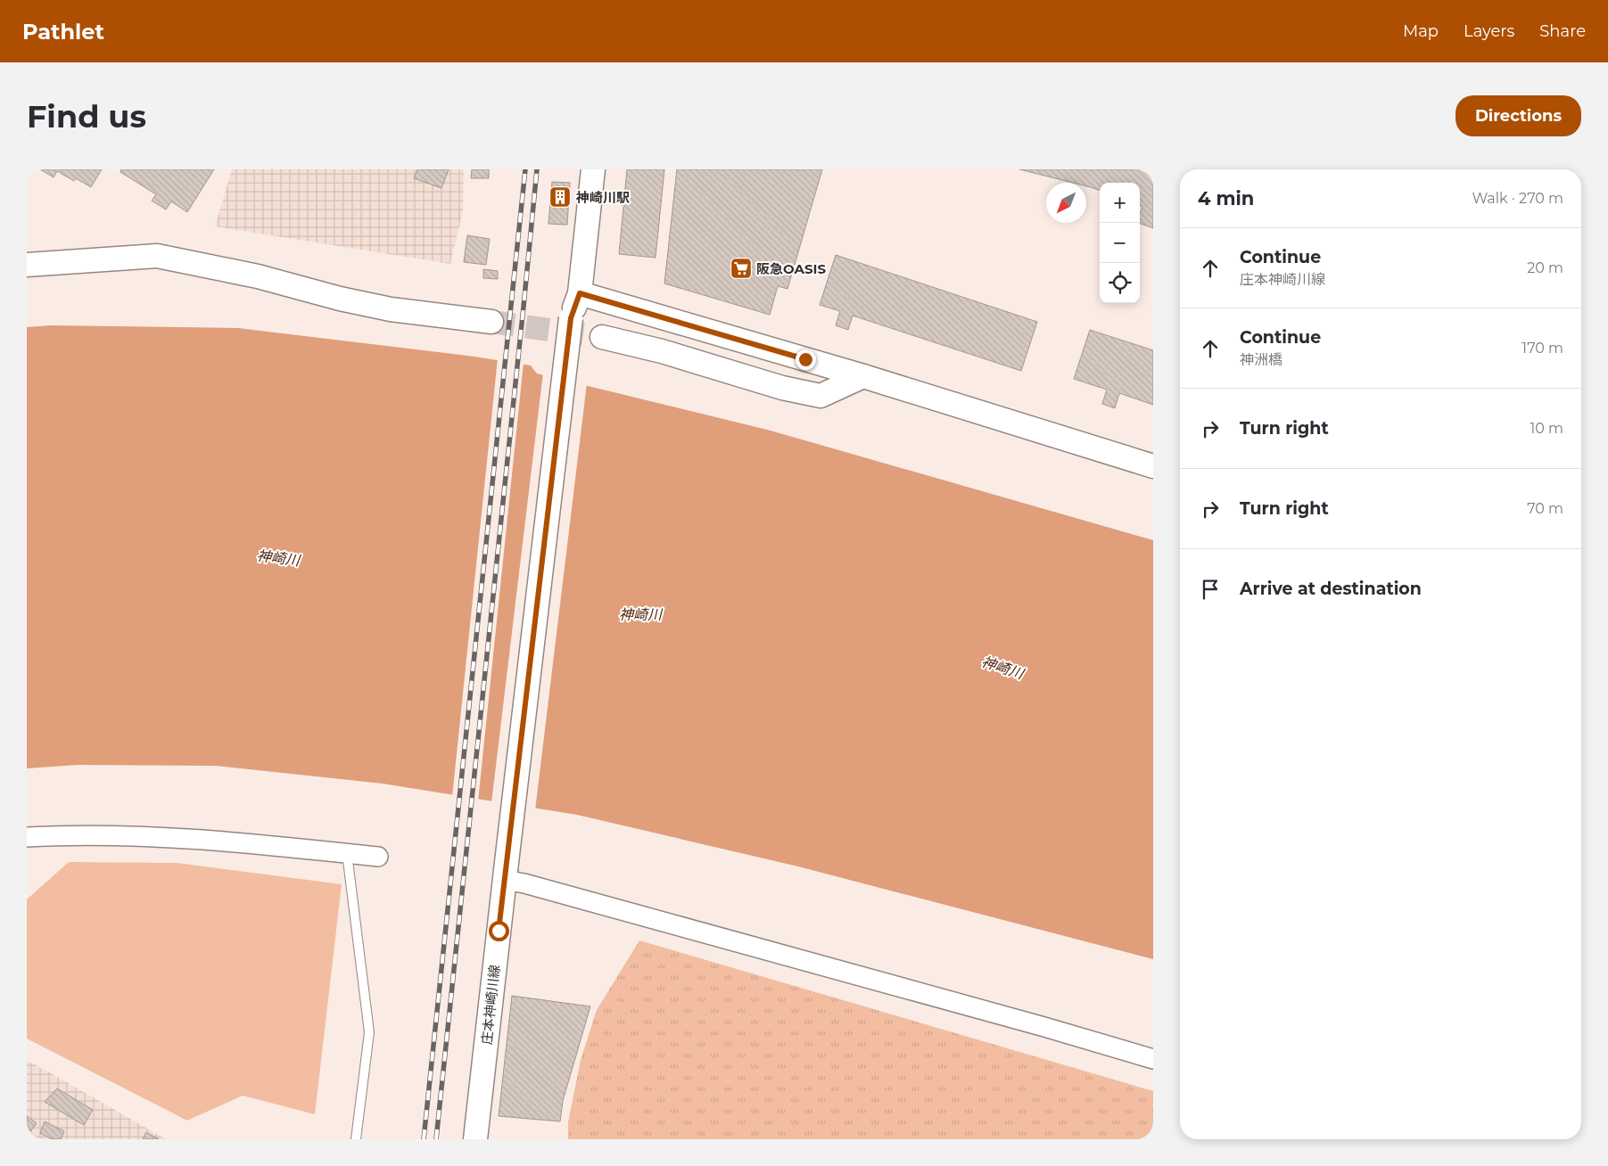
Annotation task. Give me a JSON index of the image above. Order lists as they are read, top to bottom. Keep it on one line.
{"streets":{"street":["庄本神崎川線"]},"water":["神崎川"],"places":{"building":["神崎川駅"],"supermarket":["阪急OASIS"]},"north":"bottom left","page":{"header":"Pathlet","nav":["Map","Layers","Share"],"buttons":"Directions","title":"Find us","heading":["4 min","Walk · 270 m"],"map_buttons":["+","−"],"list":[["Continue","庄本神崎川線","20 m"],["Continue","神洲橋","170 m"],["Turn right","10 m"],["Turn right","70 m"],"Arrive at destination"]}}
